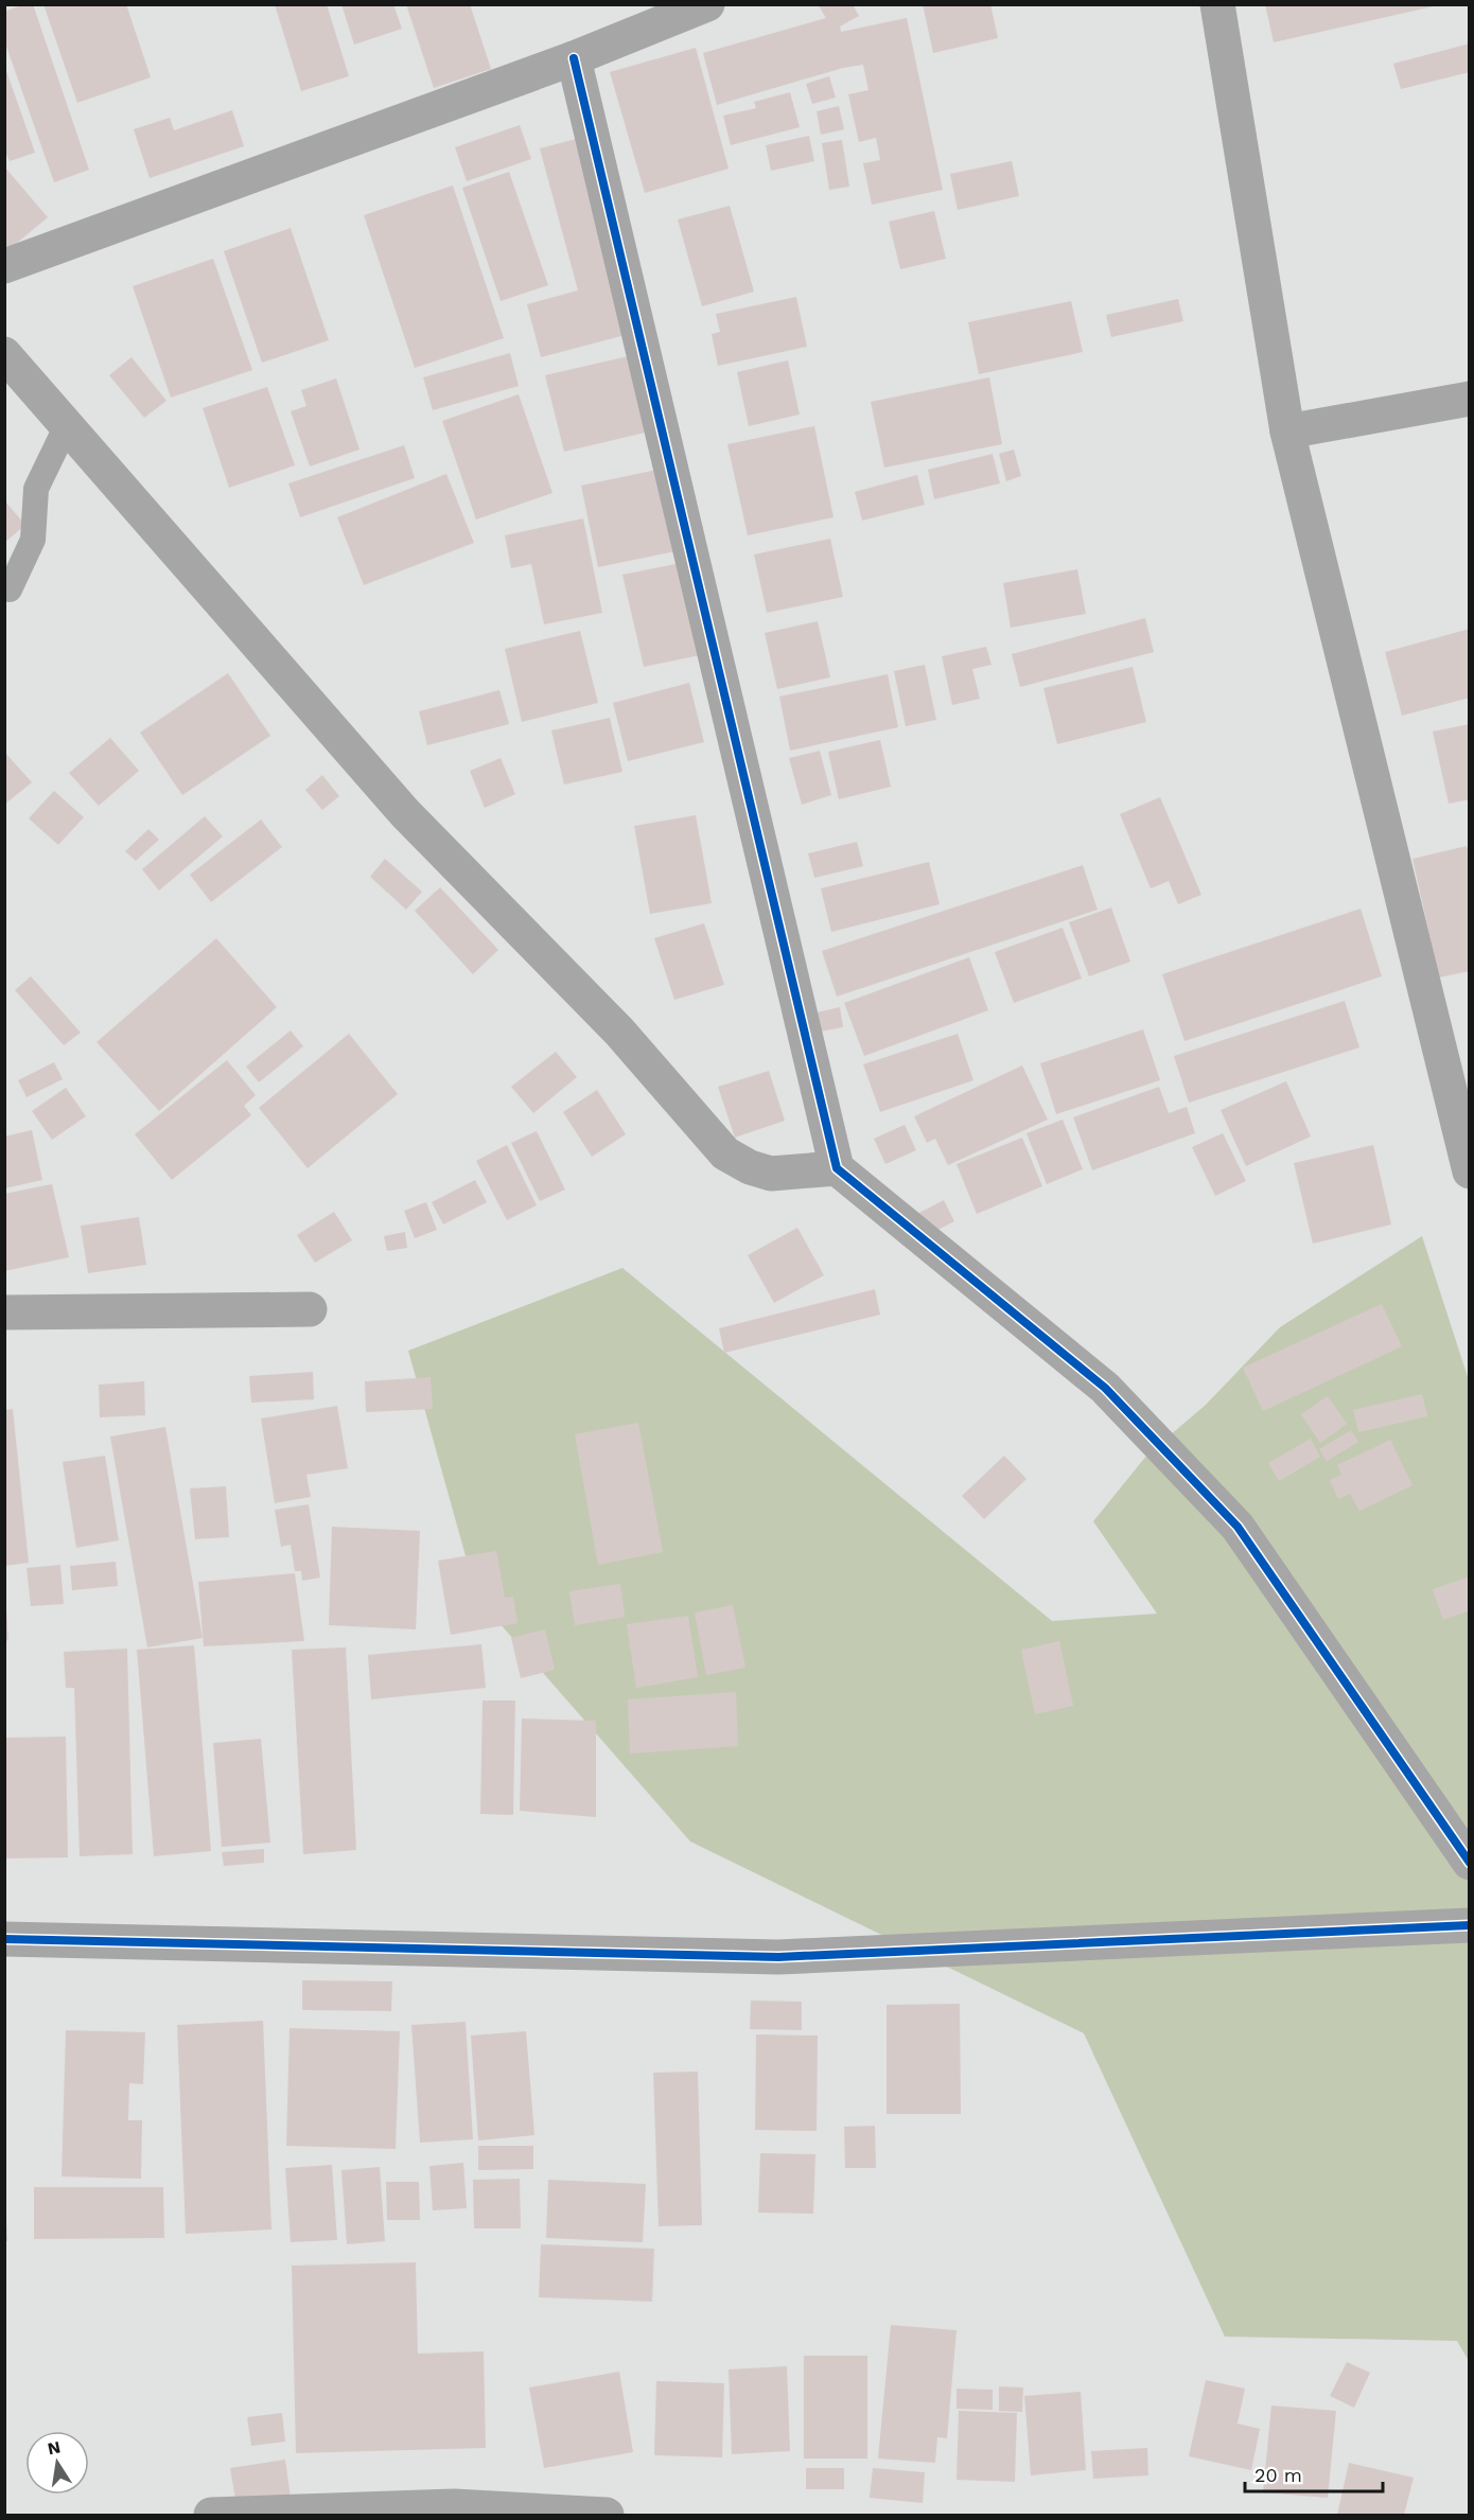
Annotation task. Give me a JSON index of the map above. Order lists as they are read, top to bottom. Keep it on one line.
{"scale_bar":"20 m","north":"top"}
